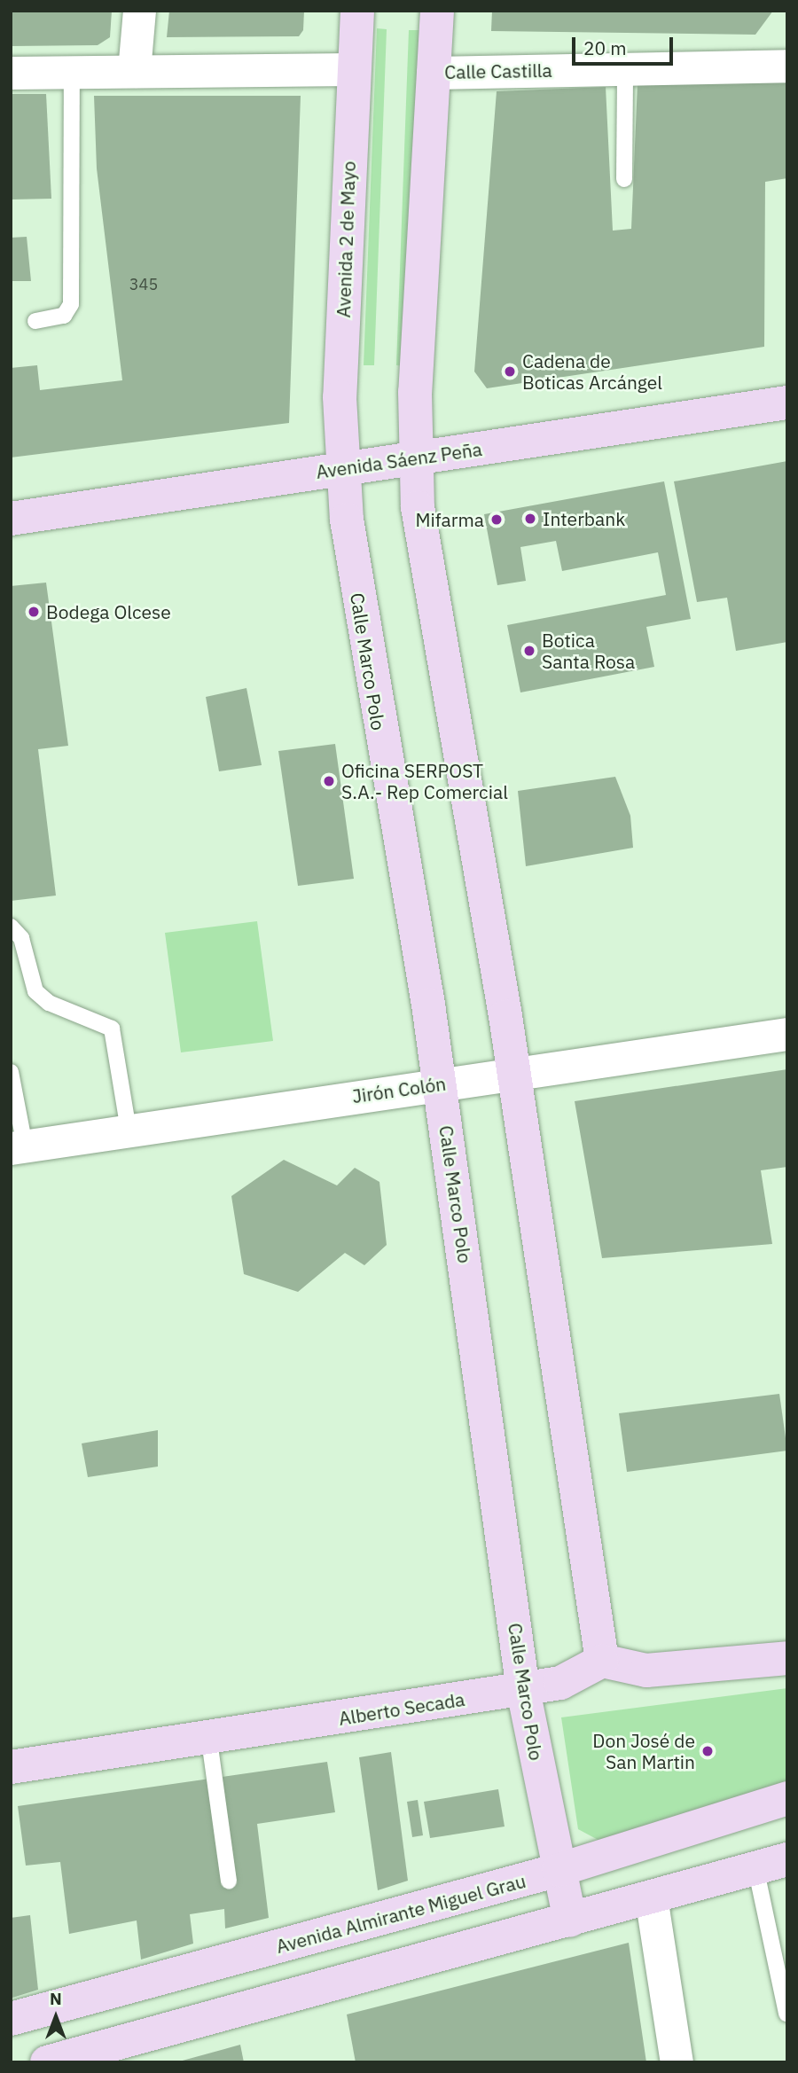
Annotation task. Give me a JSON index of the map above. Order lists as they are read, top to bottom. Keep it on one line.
{"streets":{"main road":["Avenida 2 de Mayo","Avenida Sáenz Peña","Calle Marco Polo","Alberto Secada","Avenida Almirante Miguel Grau"],"street":["Calle Castilla","Jirón Colón"]},"crossings":[["Avenida 2 de Mayo","Avenida Sáenz Peña"],["Avenida 2 de Mayo","Calle Marco Polo"],["Avenida Sáenz Peña","Calle Marco Polo"],["Calle Marco Polo","Jirón Colón"],["Calle Marco Polo","Alberto Secada"],["Calle Marco Polo","Avenida Almirante Miguel Grau"]],"places":["Cadena de Boticas Arcángel","Interbank","Mifarma","Bodega Olcese","Botica Santa Rosa","Oficina SERPOST S.A.- Rep Comercial","Don José de San Martin"],"house_numbers":["345"],"scale_bar":"20 m","north":"top"}
